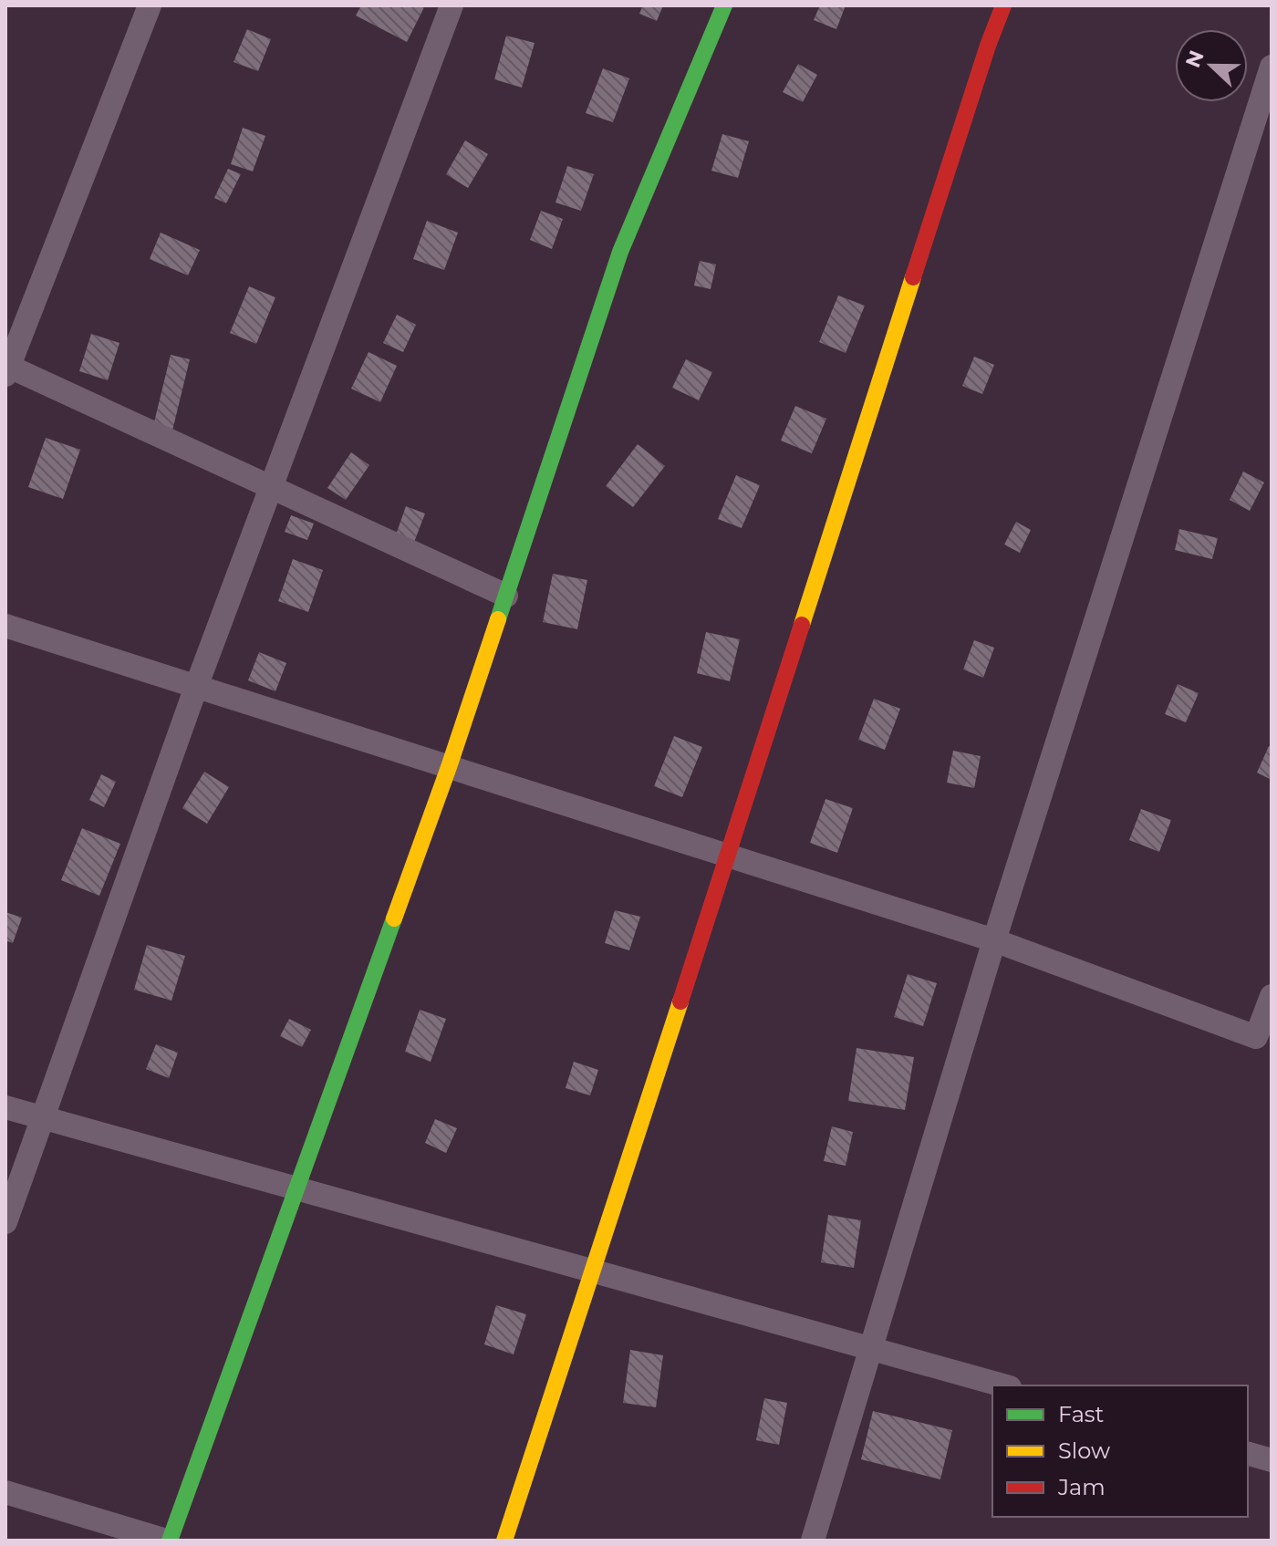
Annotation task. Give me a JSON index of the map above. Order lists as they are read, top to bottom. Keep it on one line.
{"legend":["Fast","Slow","Jam"],"north":"left"}
